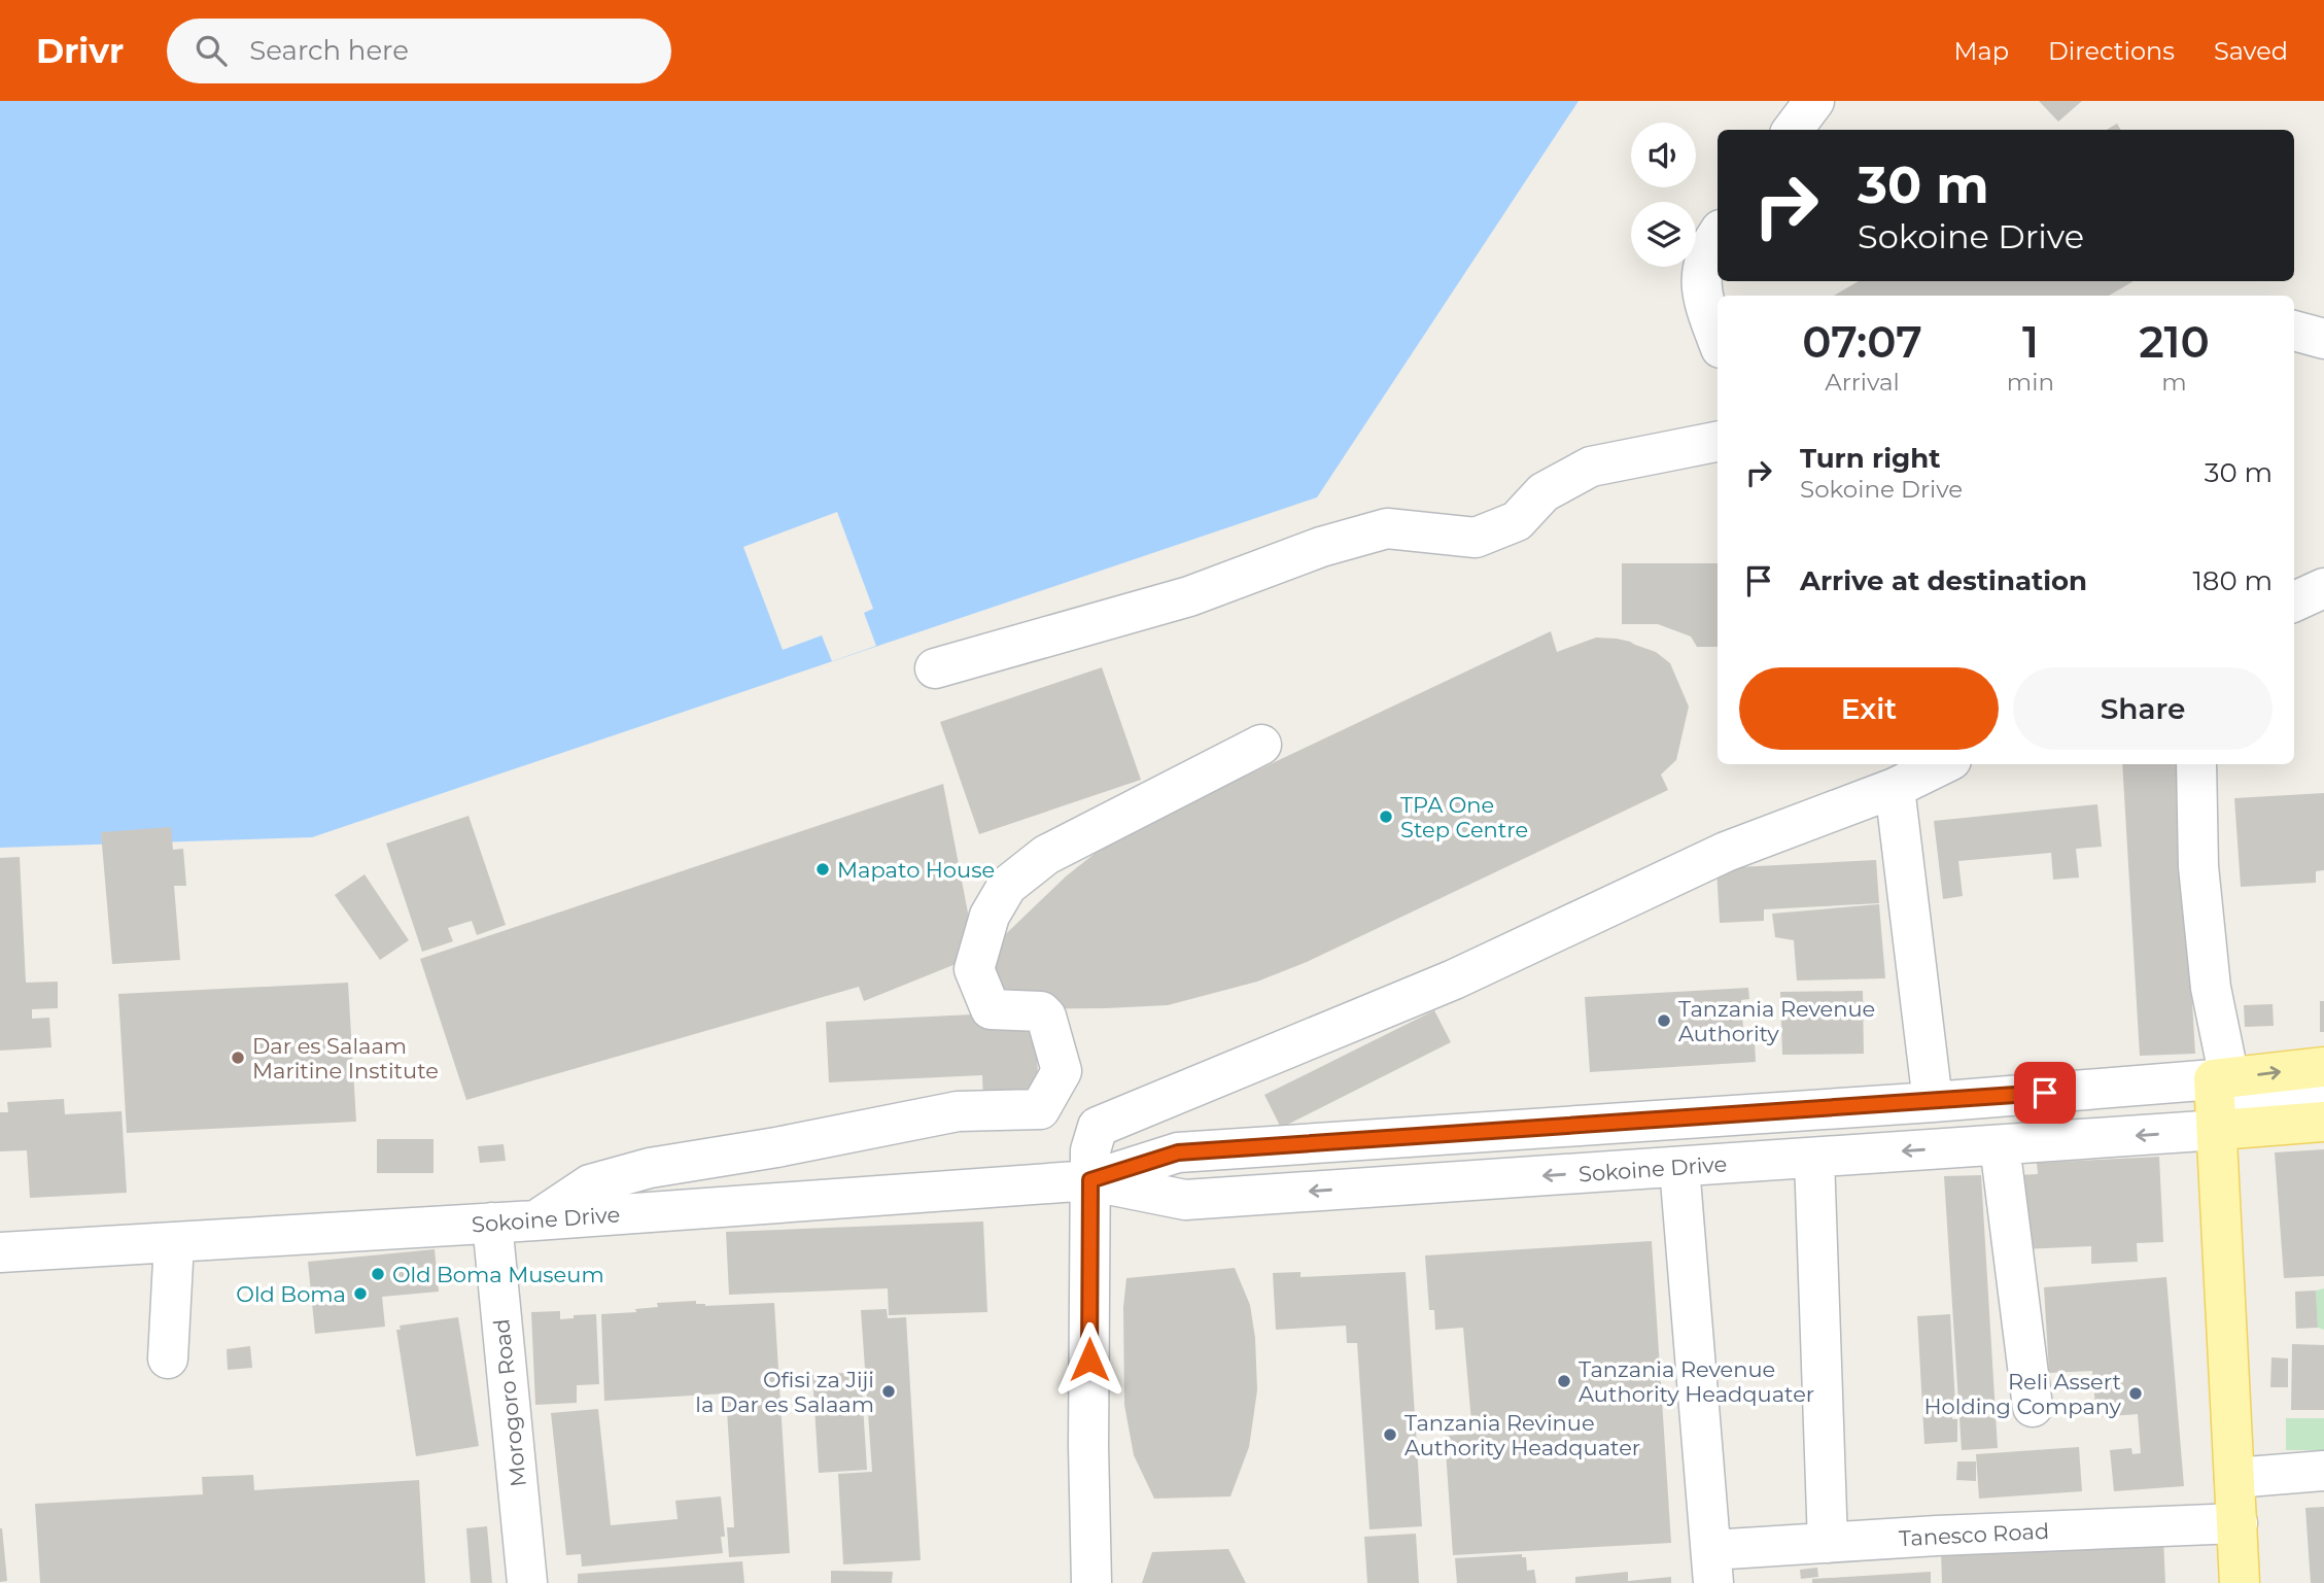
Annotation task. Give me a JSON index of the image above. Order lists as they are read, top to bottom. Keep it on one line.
{"streets":{"street":["Sokoine Drive","Morogoro Road","Tanesco Road"]},"crossings":[["Sokoine Drive","Morogoro Road"]],"places":["TPA One Step Centre","Mapato House","Tanzania Revenue Authority","Dar es Salaam Maritine Institute","Old Boma Museum","Old Boma","Tanzania Revenue Authority Headquater","Ofisi za Jiji la Dar es Salaam","Reli Assert Holding Company","Tanzania Revinue Authority Headquater"],"page":{"header":"Drivr","search":"Search here","nav":["Map","Directions","Saved"],"turn":["30 m","Sokoine Drive"],"eta":["07:07","Arrival","1","min","210","m"],"list":[{"name":"Turn right","note":"Sokoine Drive","value":"30 m"},{"name":"Arrive at destination","value":"180 m"}],"buttons":["Exit","Share"]}}
